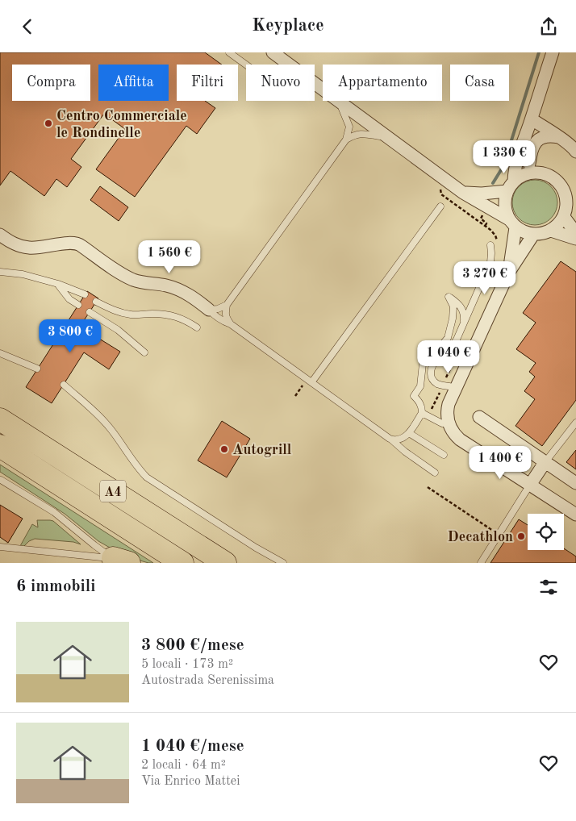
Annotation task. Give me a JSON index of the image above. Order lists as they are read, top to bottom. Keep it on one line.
{"streets":{"highway":["A4"]},"places":["Centro Commerciale le Rondinelle","Autogrill","Decathlon"],"page":{"header":"Keyplace","chip":["Compra","Affitta","Filtri","Nuovo","Appartamento","Casa"],"price":["1 330 €","1 560 €","3 270 €","3 800 €","1 040 €","1 400 €"],"heading":"6 immobili","list":[{"name":"3 800 €/mese","note":"5 locali · 173 m² · Autostrada Serenissima"},{"name":"1 040 €/mese","note":"2 locali · 64 m² · Via Enrico Mattei"}]}}
